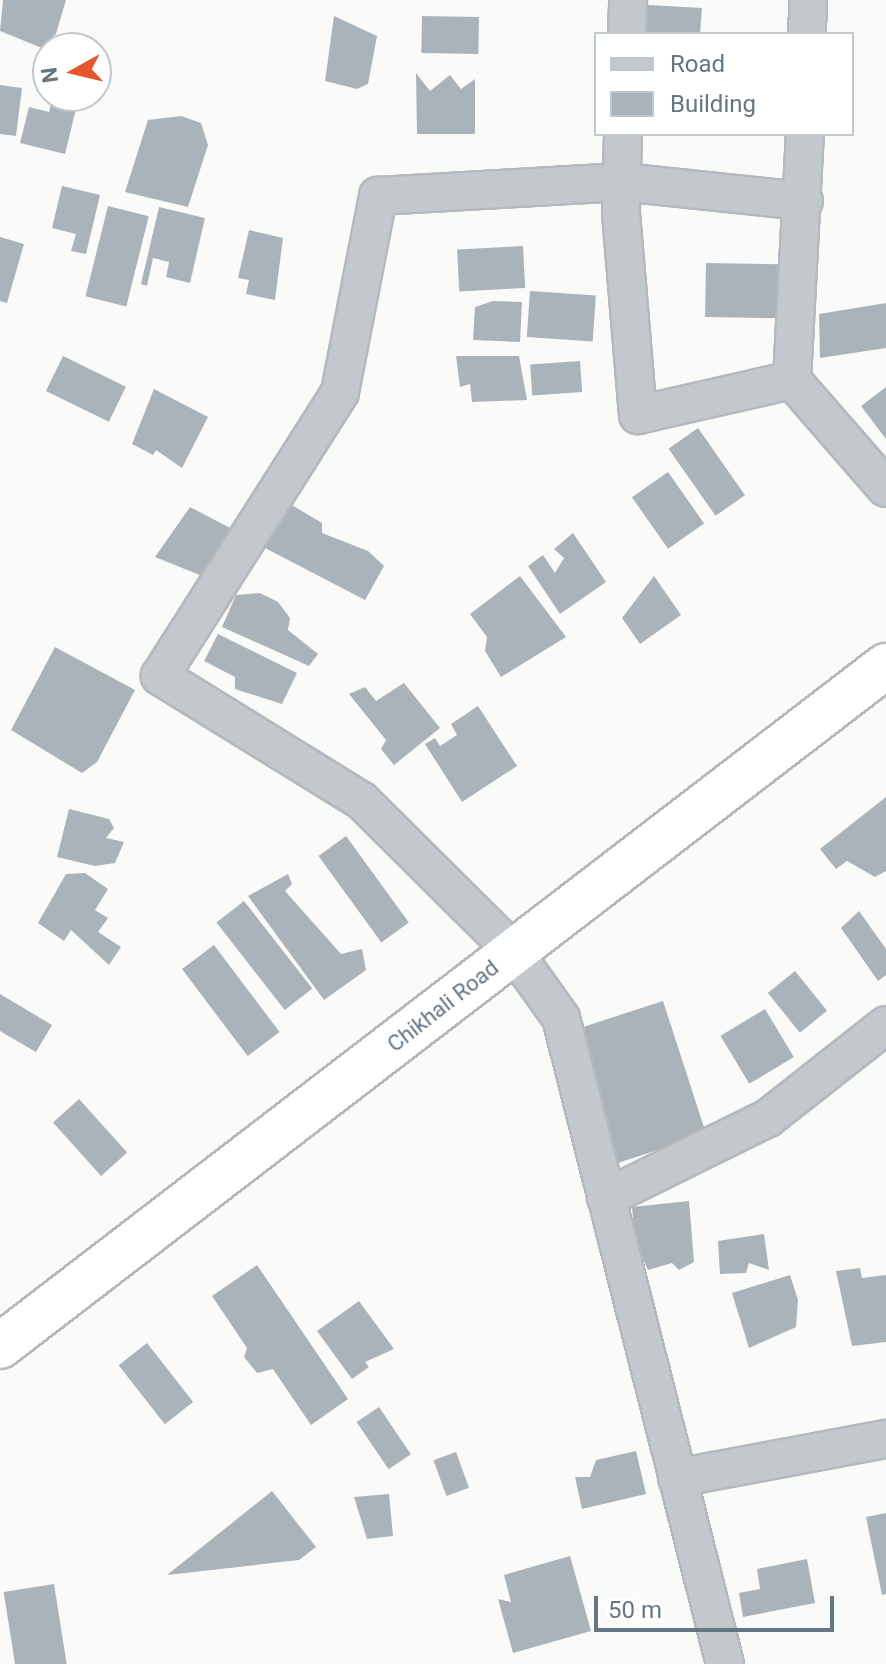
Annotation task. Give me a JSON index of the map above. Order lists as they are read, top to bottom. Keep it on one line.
{"streets":{"highway":["Chikhali Road"]},"legend":["Road","Building"],"scale_bar":"50 m","north":"left"}
